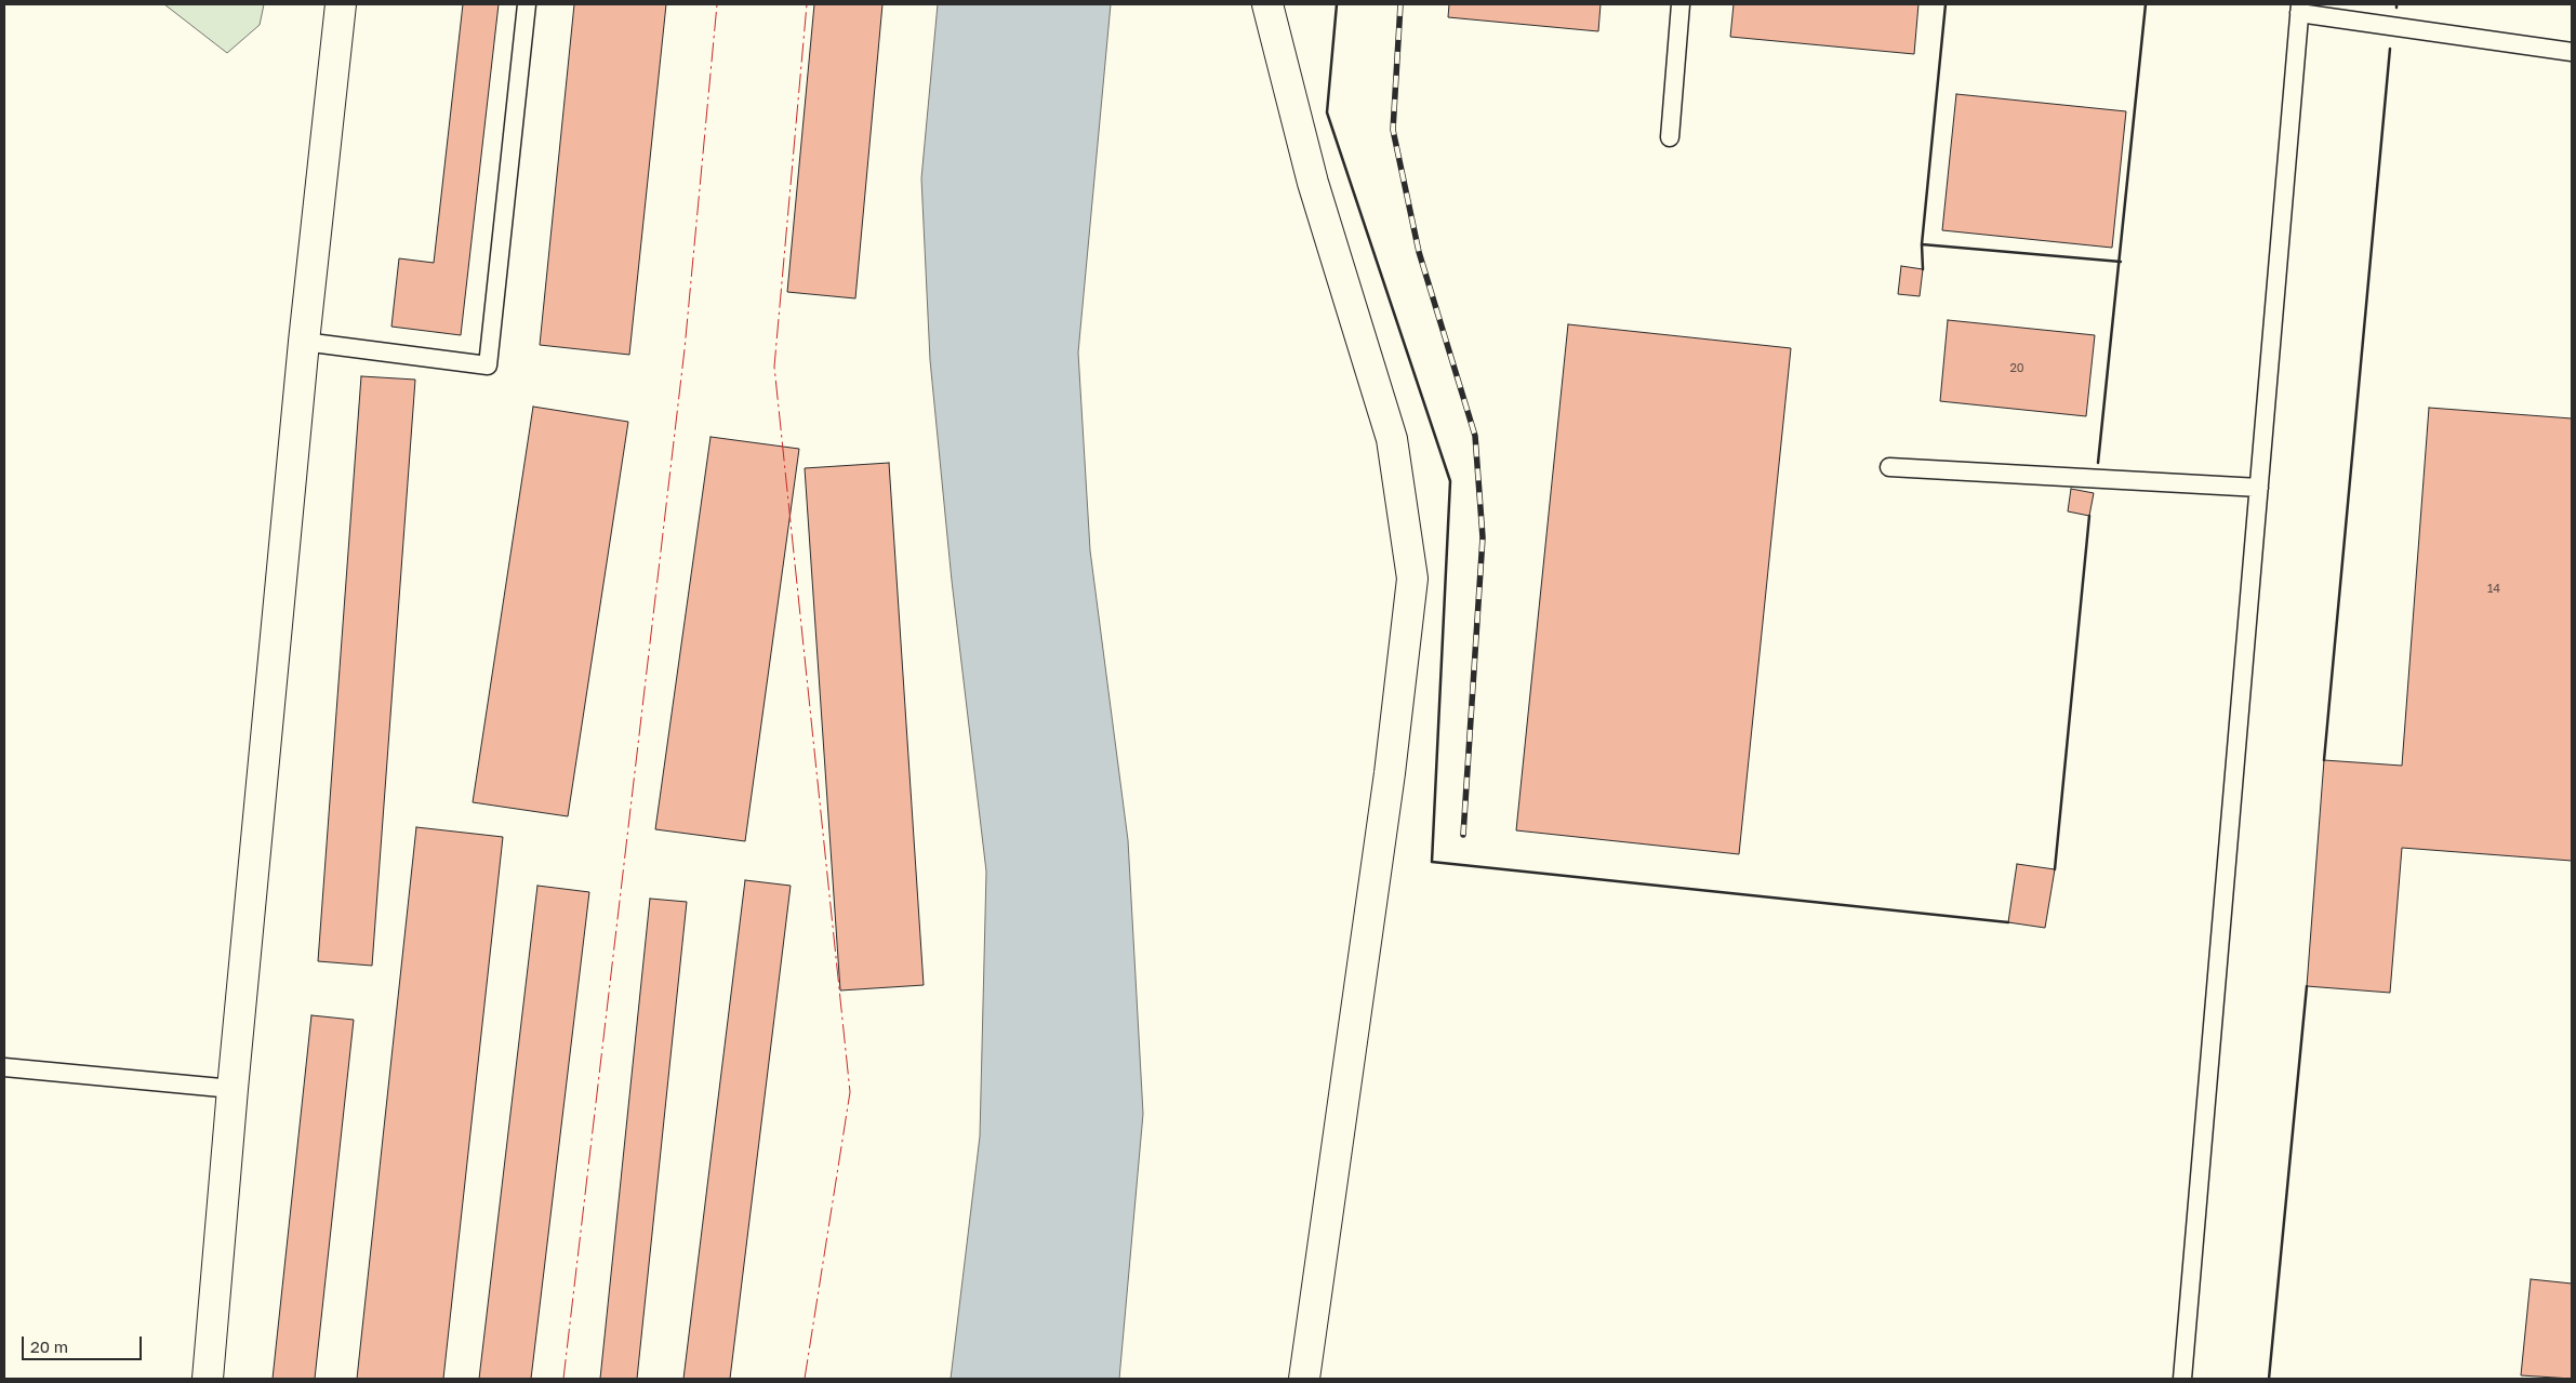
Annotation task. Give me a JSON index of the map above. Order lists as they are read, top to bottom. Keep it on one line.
{"house_numbers":["20","14"],"scale_bar":"20 m"}
